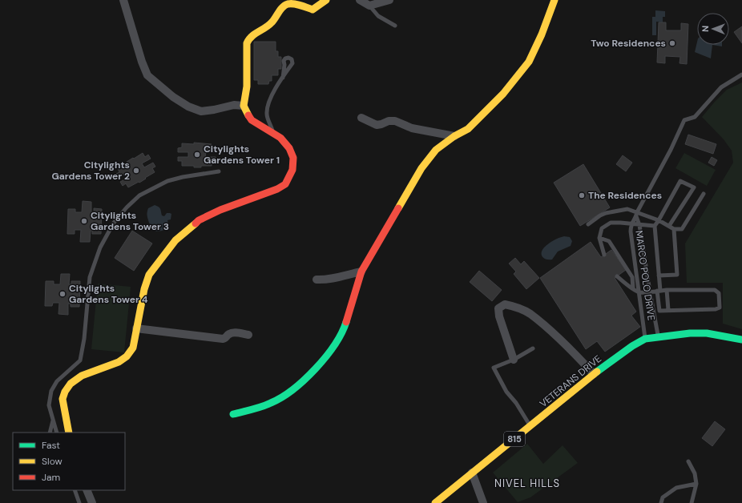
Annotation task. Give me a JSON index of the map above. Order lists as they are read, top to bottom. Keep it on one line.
{"streets":{"street":["VETERANS DRIVE","815"],"lane":["MARCO POLO DRIVE"]},"crossings":[["MARCO POLO DRIVE","VETERANS DRIVE"]],"districts":["NIVEL HILLS"],"places":["Two Residences","Citylights Gardens Tower 1","Citylights Gardens Tower 2","The Residences","Citylights Gardens Tower 3","Citylights Gardens Tower 4"],"legend":["Fast","Slow","Jam"],"north":"left"}
